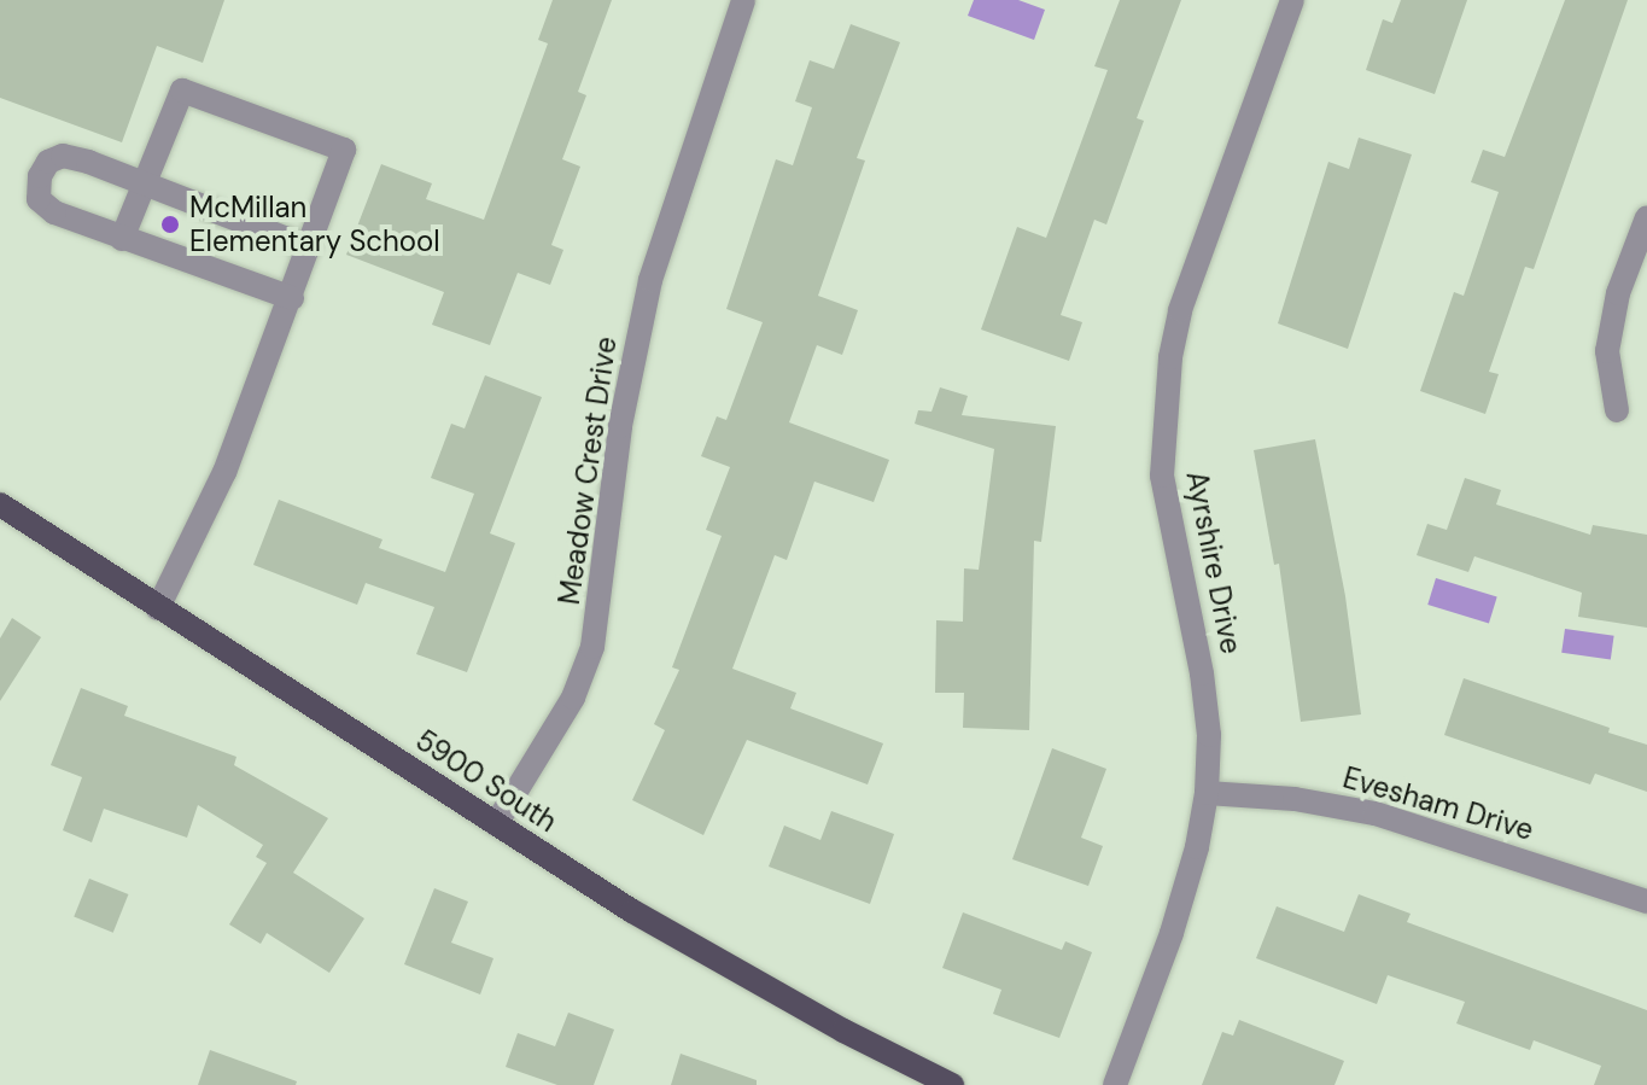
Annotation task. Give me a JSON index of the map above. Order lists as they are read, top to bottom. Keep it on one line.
{"streets":{"main road":["5900 South"],"street":["Meadow Crest Drive","Ayrshire Drive","Evesham Drive"]},"crossings":[["Meadow Crest Drive","5900 South"],["Ayrshire Drive","Evesham Drive"]],"places":["McMillan Elementary School"]}
